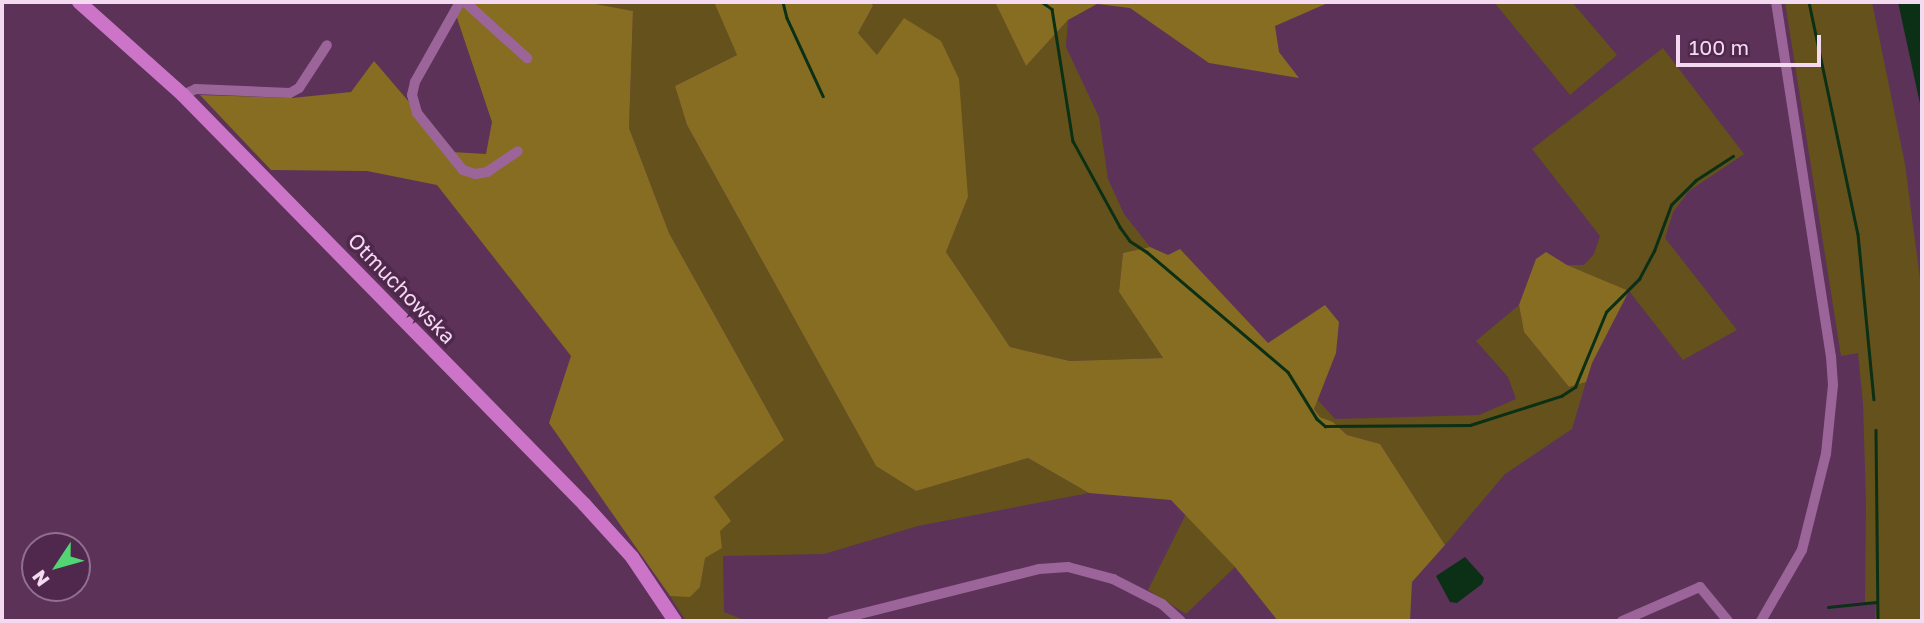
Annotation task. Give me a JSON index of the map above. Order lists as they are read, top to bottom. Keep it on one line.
{"streets":{"main road":["Otmuchowska"]},"scale_bar":"100 m","north":"bottom left"}
